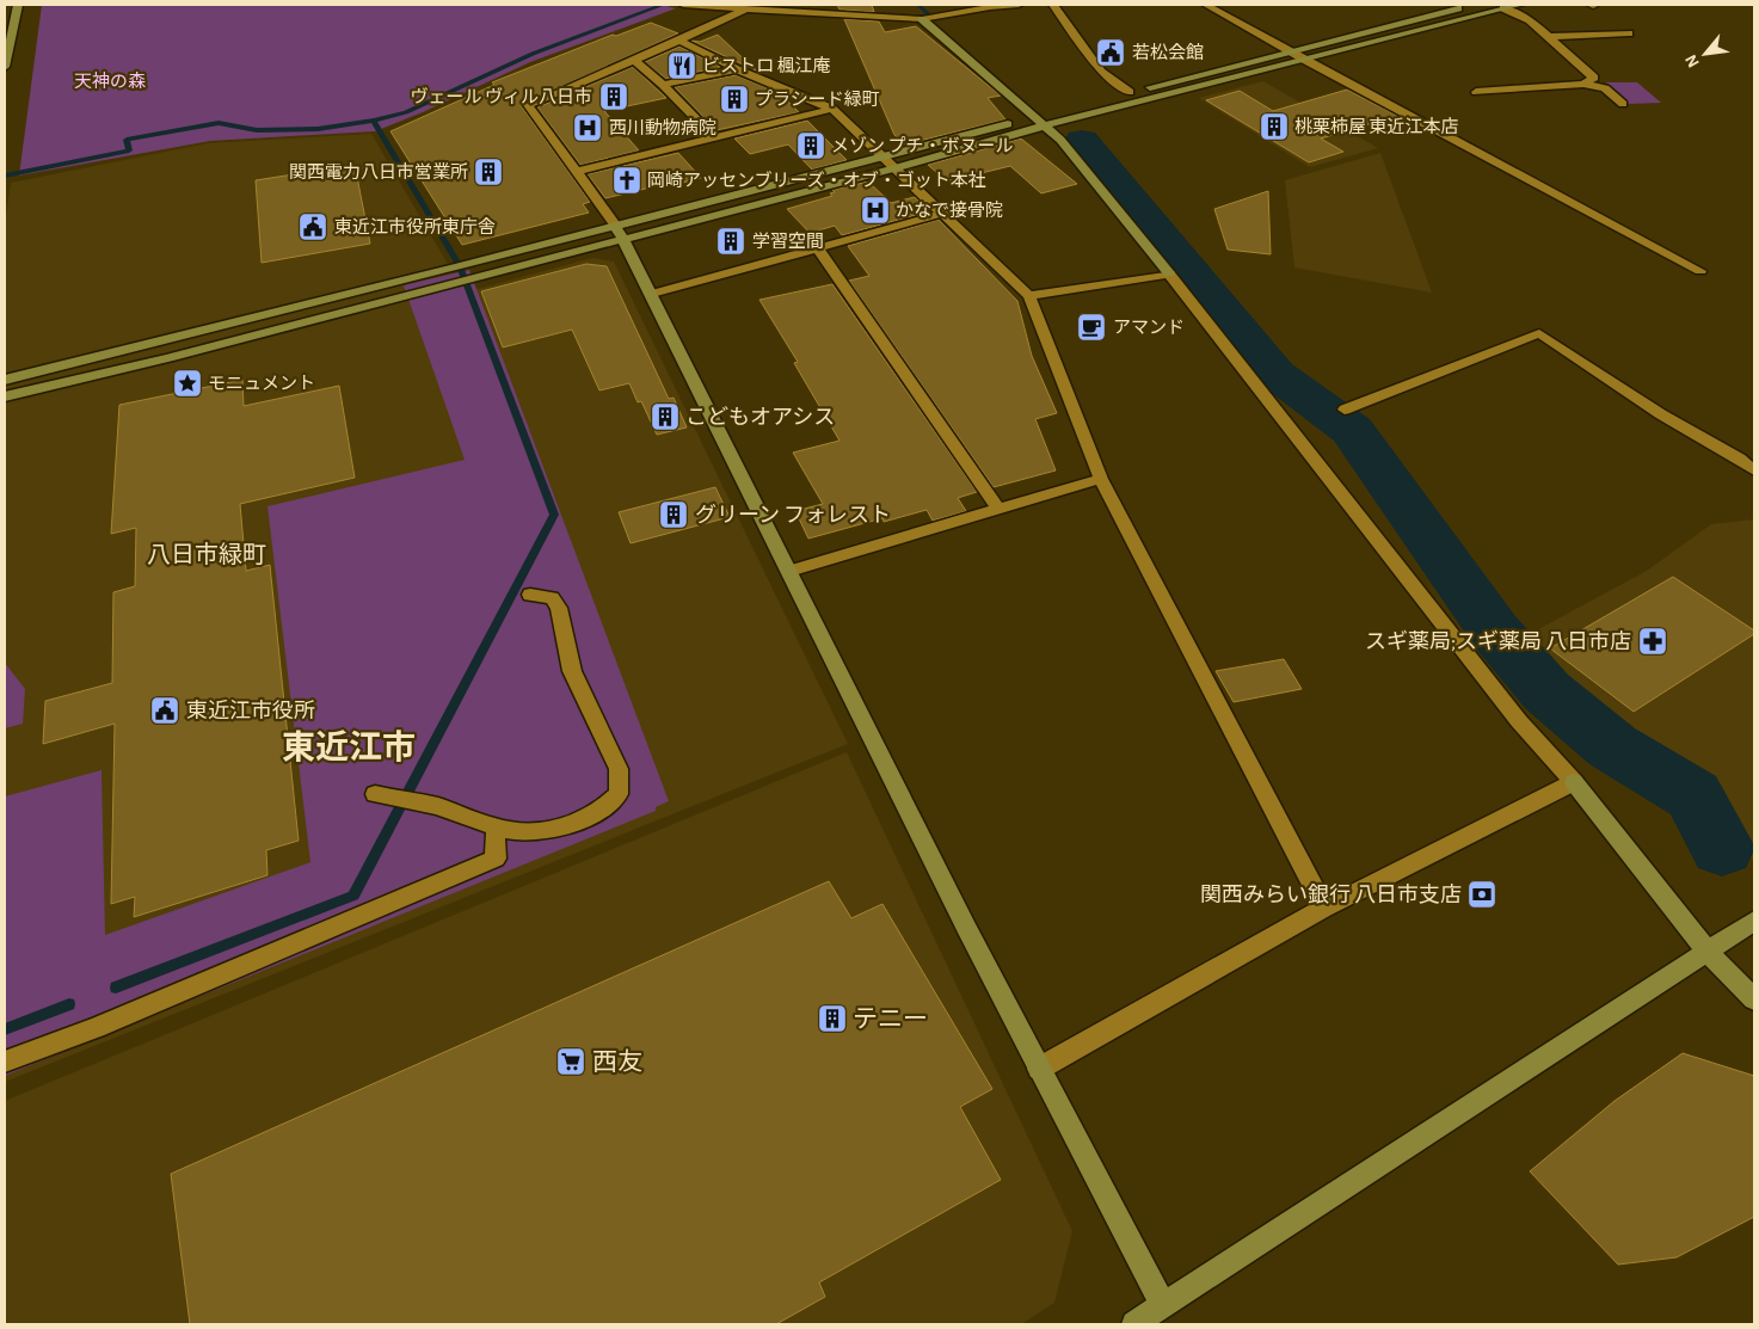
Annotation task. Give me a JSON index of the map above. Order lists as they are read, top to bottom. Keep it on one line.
{"districts":["八日市緑町","東近江市"],"parks":["天神の森"],"places":{"public building":["若松会館","東近江市役所東庁舎","東近江市役所"],"restaurant":["ビストロ 楓江庵"],"building":["ヴェール ヴィル八日市","プラシード緑町","桃栗柿屋 東近江本店","メゾン プチ・ボヌール","関西電力八日市営業所","学習空間","こどもオアシス","グリーン フォレスト","テニー"],"hospital":["西川動物病院","かなで接骨院"],"church":["岡崎アッセンブリーズ・オブ・ゴット本社"],"cafe":["アマンド"],"place":["モニュメント"],"pharmacy":["スギ薬局;スギ薬局 八日市店"],"bank":["関西みらい銀行 八日市支店"],"supermarket":["西友"]},"north":"bottom left"}
